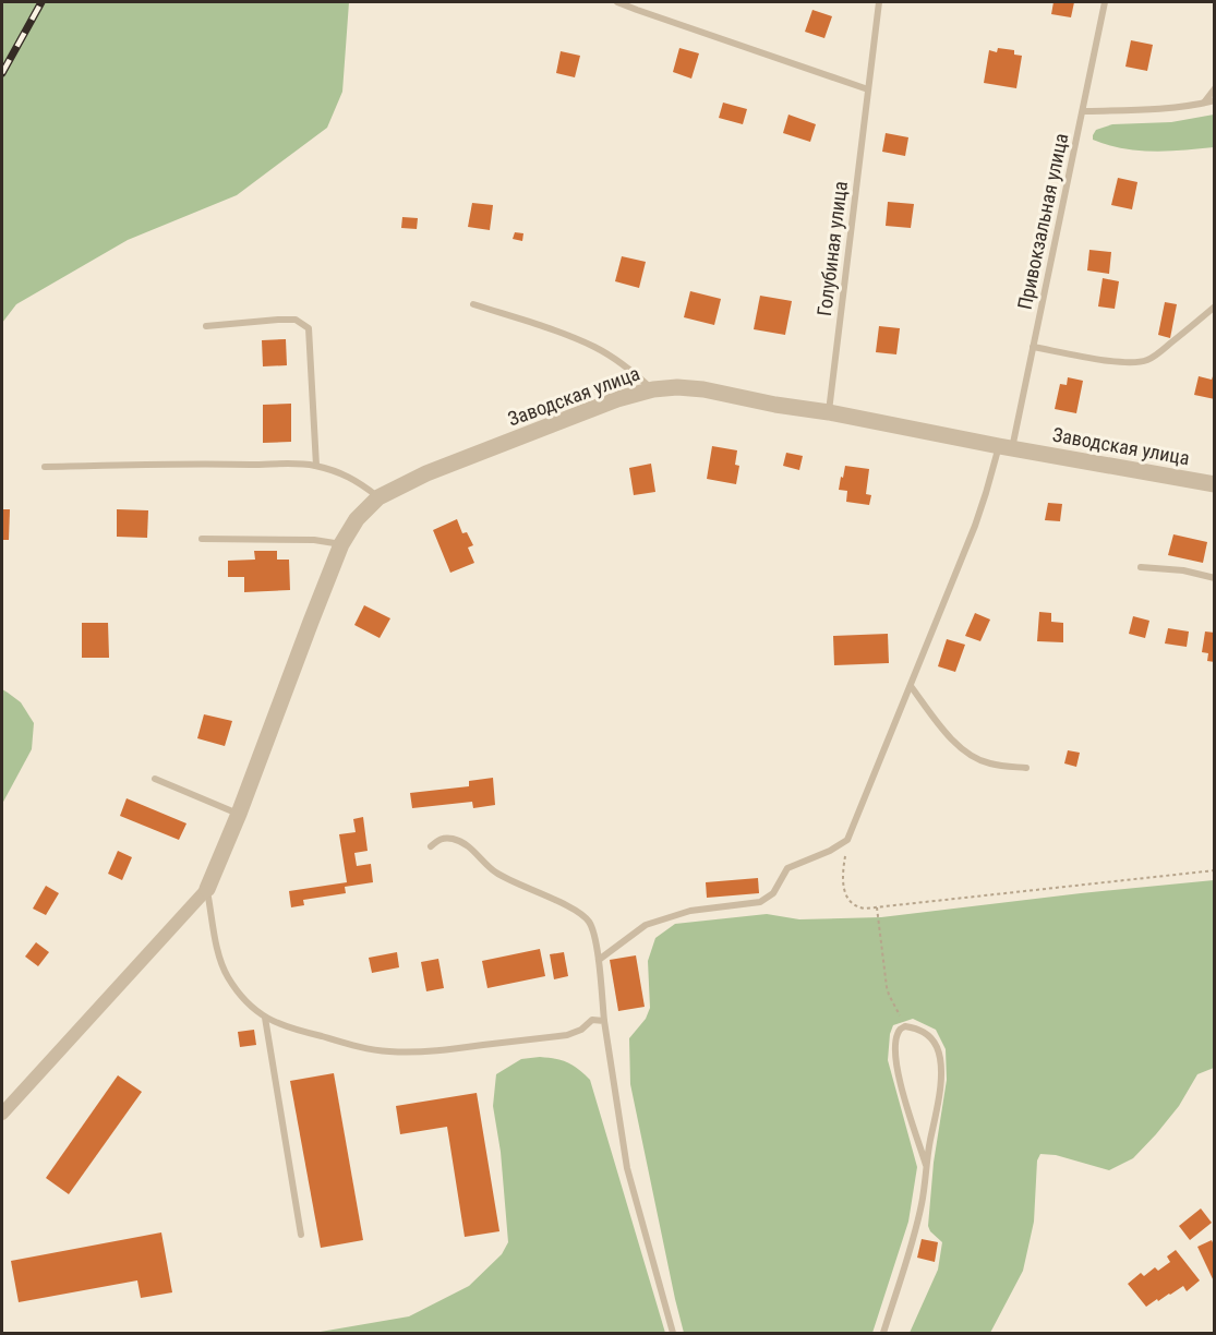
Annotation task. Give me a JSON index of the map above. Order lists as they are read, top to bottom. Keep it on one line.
{"streets":{"street":["Заводская улица"],"lane":["Привокзальная улица","Голубиная улица"]},"crossings":[["Привокзальная улица","Заводская улица"],["Голубиная улица","Заводская улица"]]}
